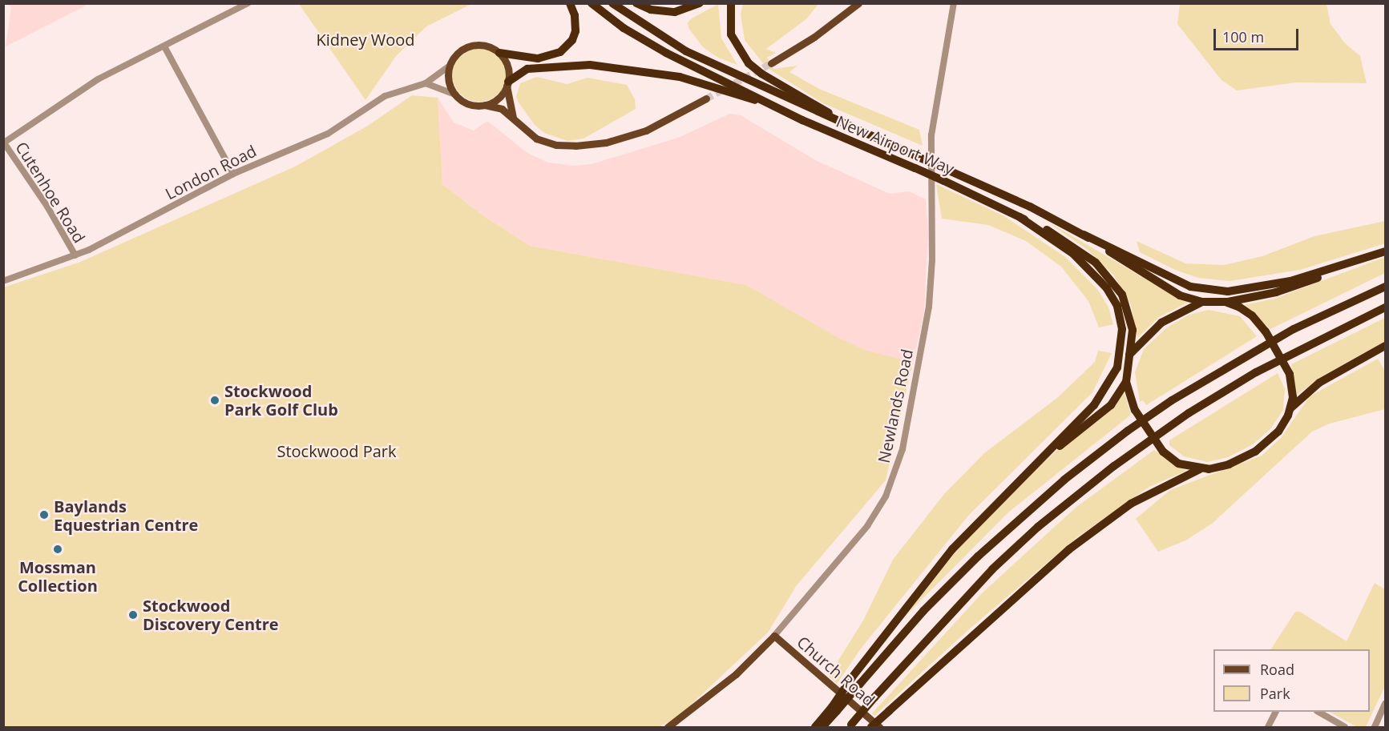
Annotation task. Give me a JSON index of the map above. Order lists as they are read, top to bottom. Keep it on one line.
{"streets":{"highway":["New Airport Way"],"main road":["Newlands Road","Church Road"],"street":["London Road","Cutenhoe Road"]},"crossings":[["London Road","Cutenhoe Road"],["Newlands Road","Church Road"]],"parks":["Kidney Wood","Stockwood Park"],"places":["Stockwood Park Golf Club","Baylands Equestrian Centre","Mossman Collection","Stockwood Discovery Centre"],"legend":["Road","Park"],"scale_bar":"100 m"}
